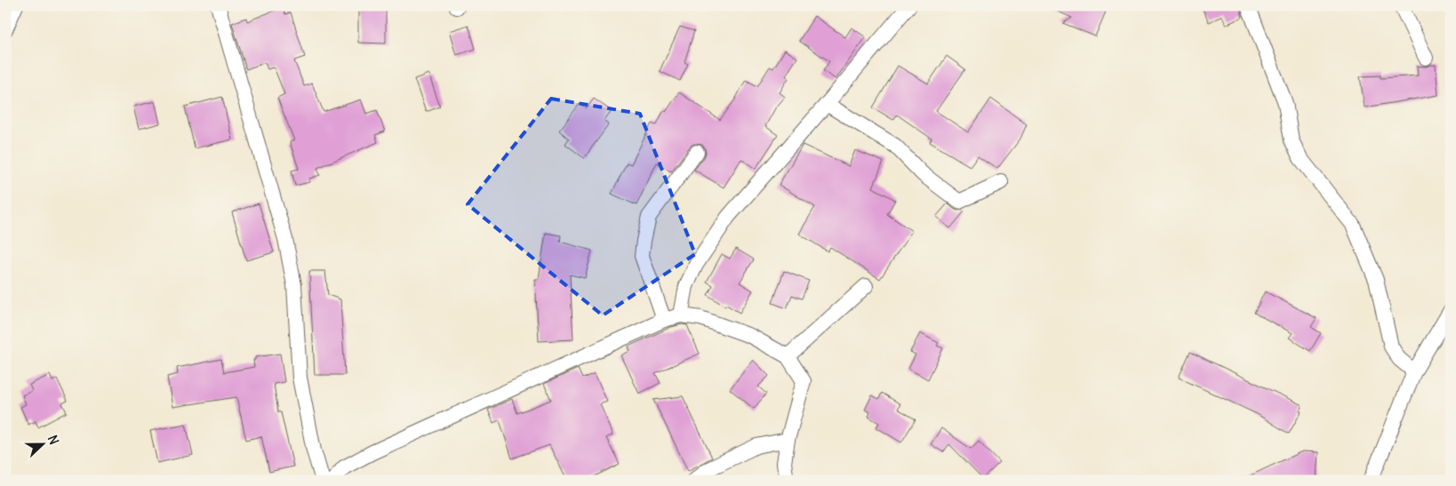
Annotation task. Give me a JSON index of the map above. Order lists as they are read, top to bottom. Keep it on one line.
{"north":"right"}
